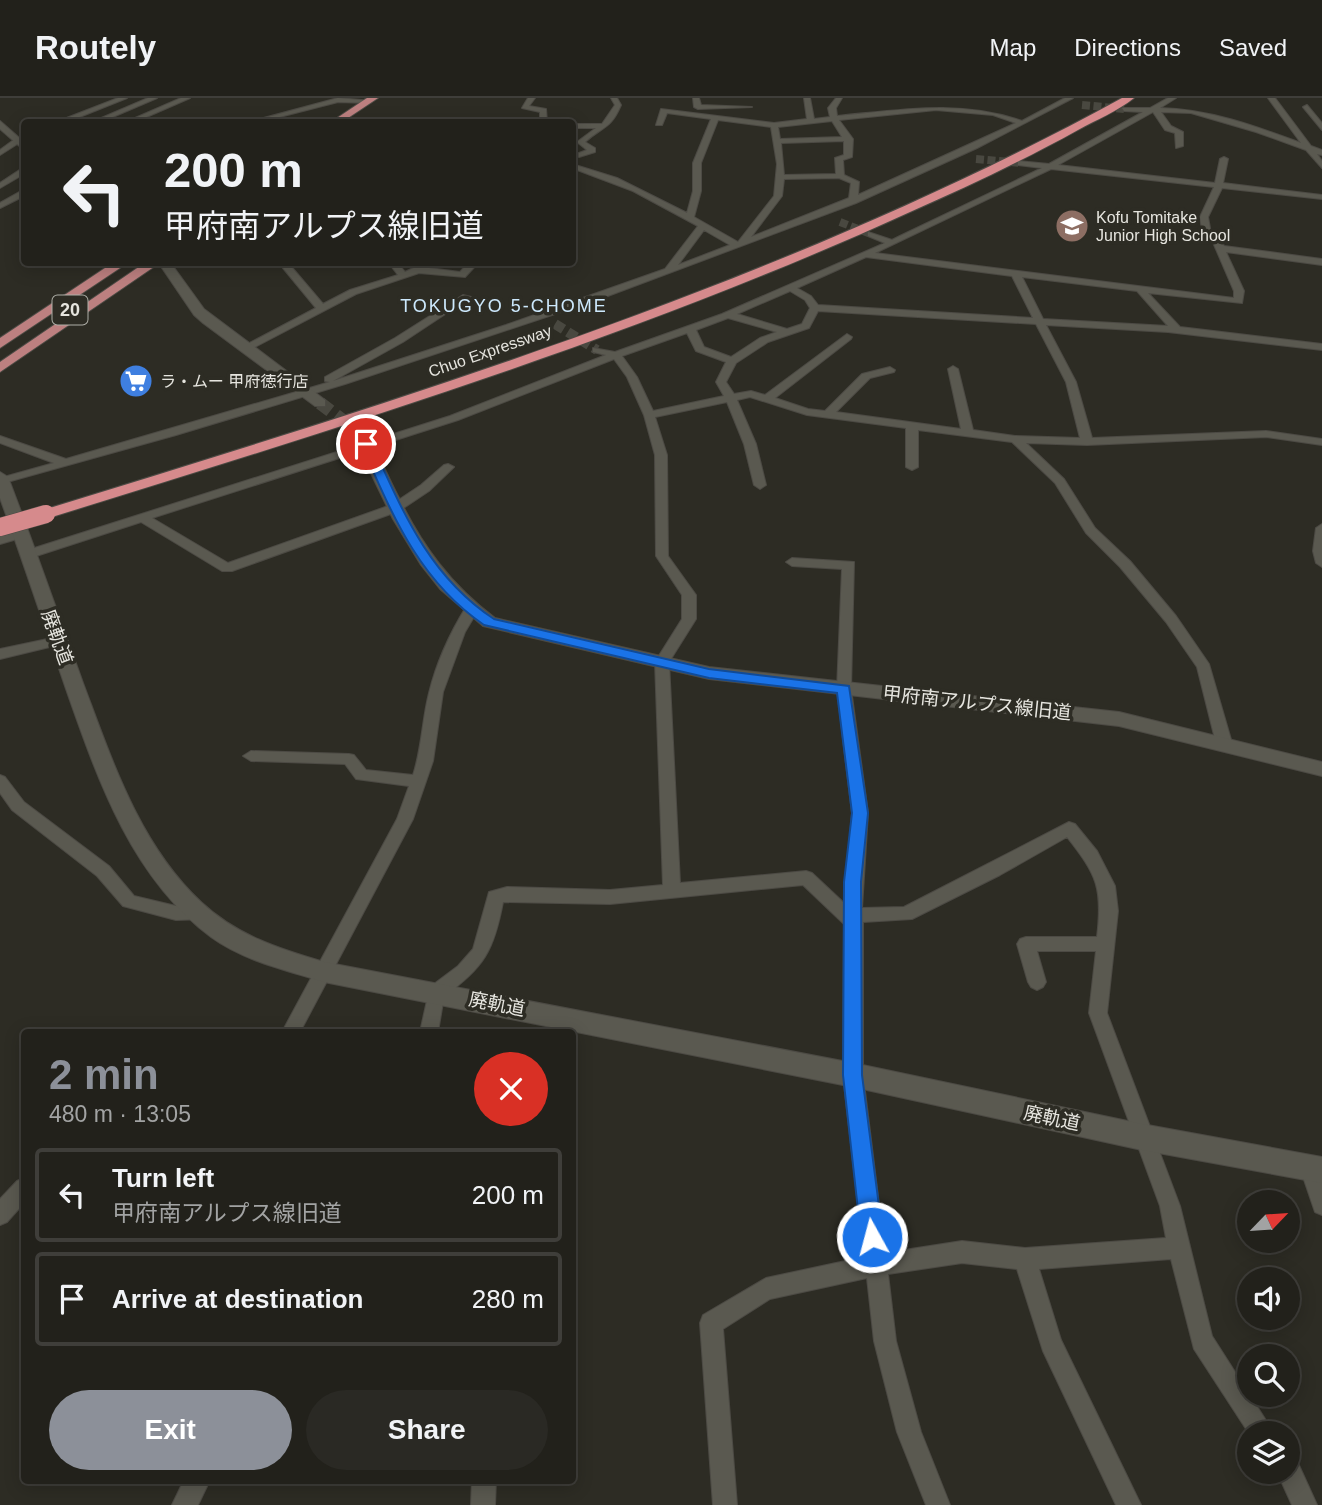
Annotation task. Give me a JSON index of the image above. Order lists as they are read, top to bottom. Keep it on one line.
{"streets":{"highway":["20","Chuo Expressway"],"street":["廃軌道","甲府南アルプス線旧道"]},"crossings":[["Chuo Expressway","廃軌道"]],"districts":["TOKUGYO 5-CHOME"],"places":{"school or university":["Kofu Tomitake Junior High School"],"supermarket":["ラ・ムー 甲府徳行店"]},"north":"top right","page":{"header":"Routely","nav":["Map","Directions","Saved"],"turn":["200 m","甲府南アルプス線旧道"],"heading":["2 min","480 m · 13:05"],"list":[{"name":"Turn left","note":"甲府南アルプス線旧道","value":"200 m"},{"name":"Arrive at destination","value":"280 m"}],"buttons":["Exit","Share"]}}
